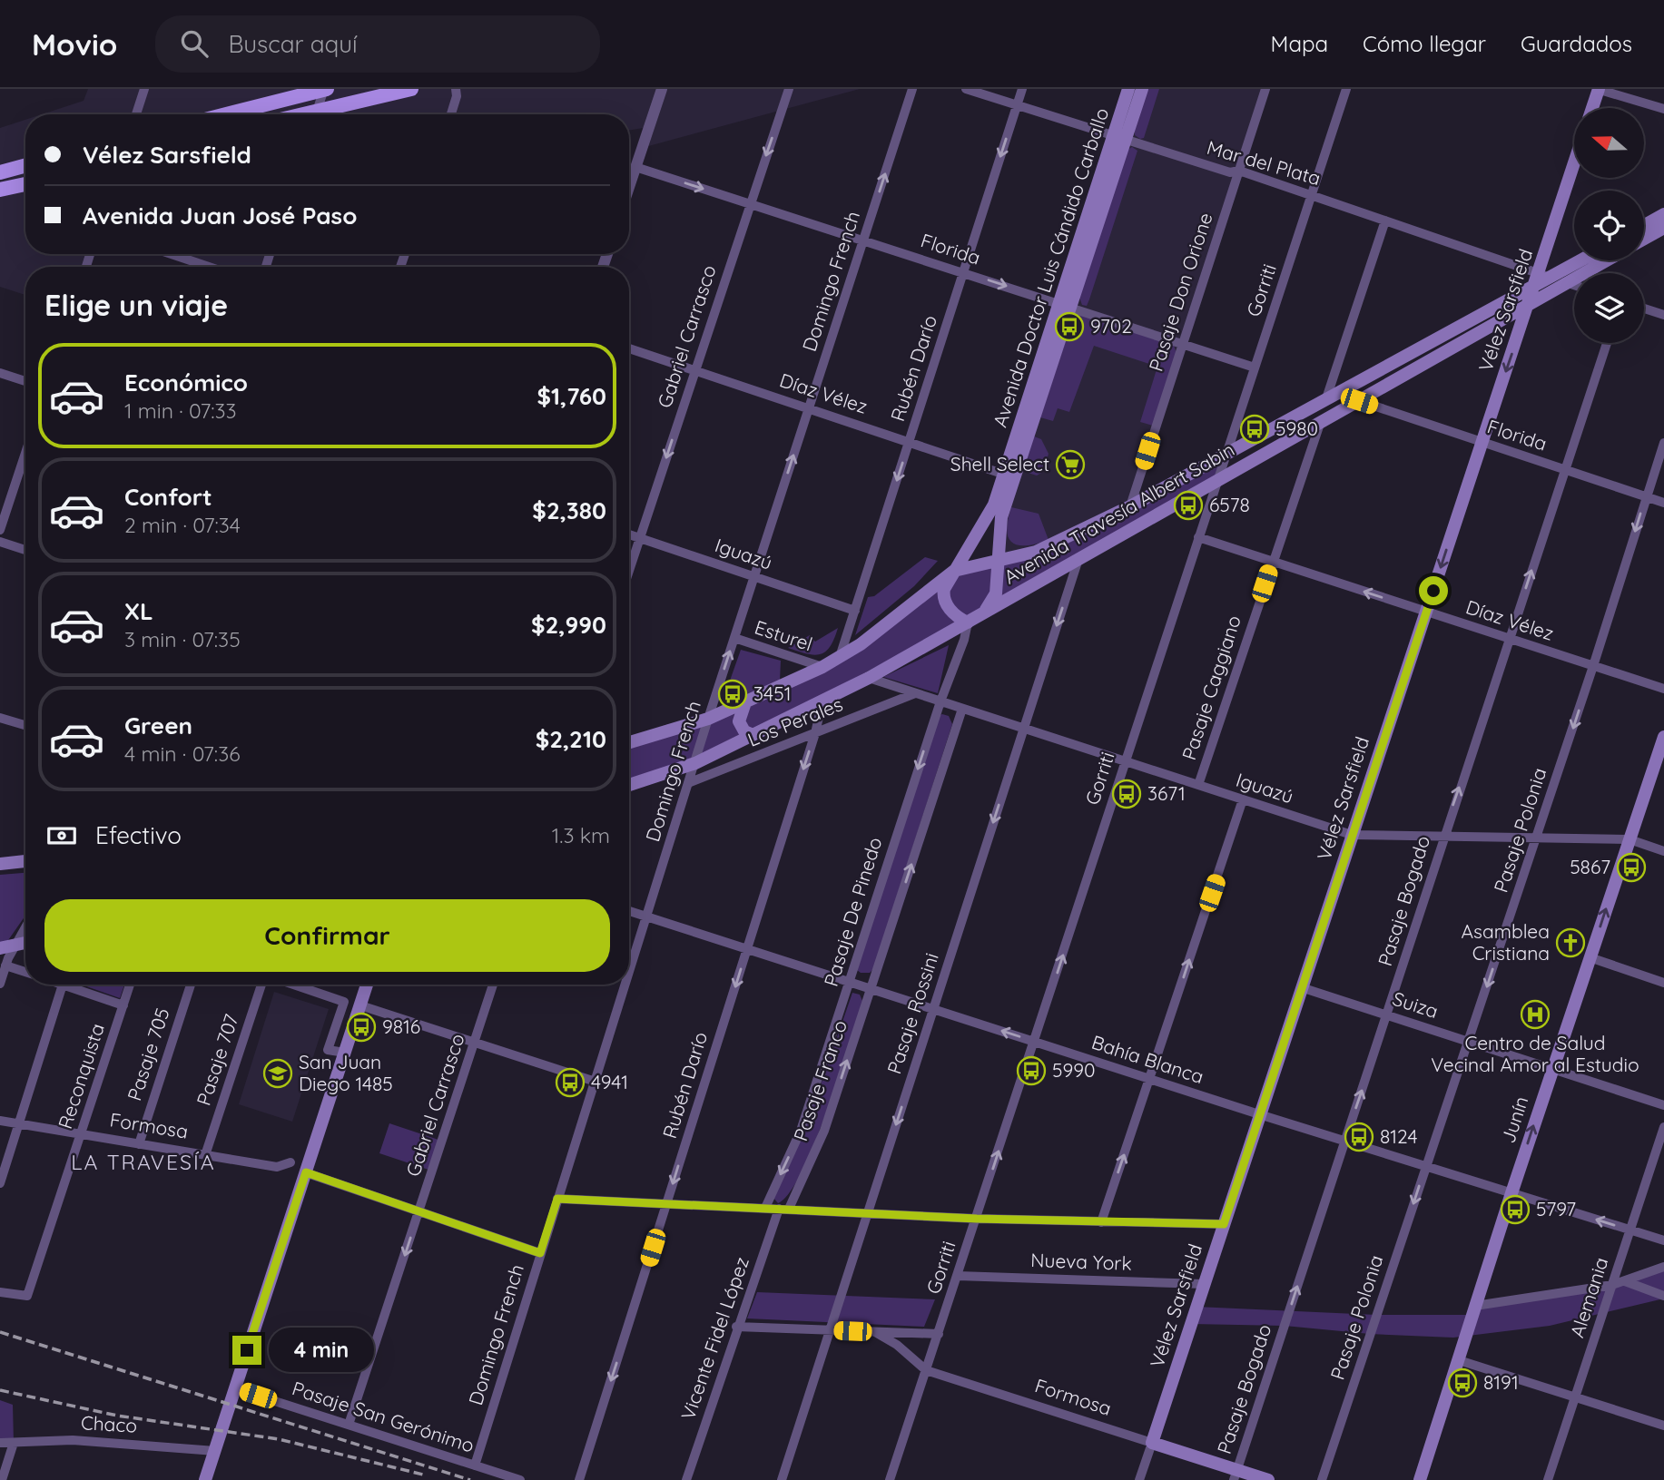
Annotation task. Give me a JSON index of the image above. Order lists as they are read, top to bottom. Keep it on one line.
{"streets":{"main road":["Avenida Doctor Luis Cándido Carballo","Vélez Sarsfield","Avenida Travesía Albert Sabin","Junín","Formosa"],"street":["Mar del Plata","Florida","Domingo French","Gorriti","Pasaje Don Orione","Gabriel Carrasco","Rubén Darío","Díaz Vélez","Iguazú","Esturel","Pasaje Caggiano","Los Perales","Pasaje Polonia","Pasaje Bogado","Pasaje De Pinedo","Suiza","Pasaje Rossini","Pasaje 705","Pasaje 707","Bahía Blanca","Reconquista","Pasaje Franco","Nueva York","Alemania","Vicente Fidel López","Pasaje San Gerónimo","Chaco"]},"crossings":[["Mar del Plata","Avenida Doctor Luis Cándido Carballo"],["Mar del Plata","Gorriti"],["Mar del Plata","Pasaje Don Orione"],["Mar del Plata","Vélez Sarsfield"],["Mar del Plata","Rubén Darío"],["Mar del Plata","Avenida Travesía Albert Sabin"],["Florida","Avenida Doctor Luis Cándido Carballo"],["Florida","Domingo French"],["Florida","Gorriti"],["Florida","Pasaje Don Orione"],["Florida","Vélez Sarsfield"],["Florida","Gabriel Carrasco"],["Florida","Rubén Darío"],["Florida","Avenida Travesía Albert Sabin"],["Florida","Pasaje Polonia"],["Florida","Pasaje Bogado"],["Avenida Doctor Luis Cándido Carballo","Díaz Vélez"],["Avenida Doctor Luis Cándido Carballo","Avenida Travesía Albert Sabin"],["Avenida Doctor Luis Cándido Carballo","Pasaje De Pinedo"],["Domingo French","Díaz Vélez"],["Domingo French","Avenida Travesía Albert Sabin"],["Domingo French","Iguazú"],["Domingo French","Esturel"],["Domingo French","Los Perales"],["Domingo French","Bahía Blanca"],["Domingo French","Pasaje San Gerónimo"],["Gorriti","Díaz Vélez"],["Gorriti","Avenida Travesía Albert Sabin"],["Gorriti","Iguazú"],["Gorriti","Bahía Blanca"],["Gorriti","Formosa"],["Gorriti","Nueva York"],["Pasaje Don Orione","Avenida Travesía Albert Sabin"],["Vélez Sarsfield","Díaz Vélez"],["Vélez Sarsfield","Avenida Travesía Albert Sabin"],["Vélez Sarsfield","Iguazú"],["Vélez Sarsfield","Suiza"],["Vélez Sarsfield","Bahía Blanca"],["Vélez Sarsfield","Formosa"],["Vélez Sarsfield","Nueva York"],["Gabriel Carrasco","Díaz Vélez"],["Gabriel Carrasco","Iguazú"],["Gabriel Carrasco","Pasaje San Gerónimo"],["Rubén Darío","Díaz Vélez"],["Rubén Darío","Avenida Travesía Albert Sabin"],["Rubén Darío","Iguazú"],["Rubén Darío","Los Perales"],["Rubén Darío","Bahía Blanca"],["Díaz Vélez","Pasaje Caggiano"],["Díaz Vélez","Pasaje Polonia"],["Díaz Vélez","Pasaje Bogado"],["Avenida Travesía Albert Sabin","Iguazú"],["Avenida Travesía Albert Sabin","Esturel"],["Avenida Travesía Albert Sabin","Pasaje Caggiano"],["Avenida Travesía Albert Sabin","Pasaje De Pinedo"],["Avenida Travesía Albert Sabin","Pasaje Rossini"],["Iguazú","Pasaje Caggiano"],["Iguazú","Los Perales"],["Iguazú","Pasaje Polonia"],["Iguazú","Pasaje Bogado"],["Iguazú","Pasaje De Pinedo"],["Iguazú","Pasaje Rossini"],["Iguazú","Pasaje Franco"],["Iguazú","Junín"],["Pasaje Polonia","Suiza"],["Pasaje Polonia","Bahía Blanca"],["Pasaje Bogado","Suiza"],["Pasaje Bogado","Bahía Blanca"],["Pasaje Bogado","Formosa"],["Pasaje De Pinedo","Bahía Blanca"],["Suiza","Junín"],["Pasaje Rossini","Bahía Blanca"],["Pasaje 705","Formosa"],["Pasaje 707","Formosa"],["Bahía Blanca","Pasaje Franco"],["Bahía Blanca","Junín"],["Bahía Blanca","Alemania"],["Reconquista","Formosa"],["Pasaje Franco","Vicente Fidel López"]],"one_way":["Gabriel Carrasco","Rubén Darío","Pasaje Polonia","Pasaje Bogado","Pasaje De Pinedo","Pasaje Rossini","Pasaje Franco"],"districts":["LA TRAVESÍA"],"places":{"bus stop":["9702","5980","6578","3451","3671","5867","9816","5990","4941","8124","5797","8191"],"supermarket":["Shell Select"],"church":["Asamblea Cristiana"],"hospital":["Centro de Salud Vecinal Amor al Estudio"],"school or university":["San Juan Diego 1485"]},"north":"left","page":{"header":"Movio","search":"Buscar aquí","nav":["Mapa","Cómo llegar","Guardados"],"banner":["Vélez Sarsfield","Avenida Juan José Paso"],"heading":"Elige un viaje","list":[{"name":"Económico","note":"1 min · 07:33","value":"$1,760"},{"name":"Confort","note":"2 min · 07:34","value":"$2,380"},{"name":"XL","note":"3 min · 07:35","value":"$2,990"},{"name":"Green","note":"4 min · 07:36","value":"$2,210"}],"pay":["Efectivo","1.3 km"],"buttons":"Confirmar","bubble":"4 min"}}
